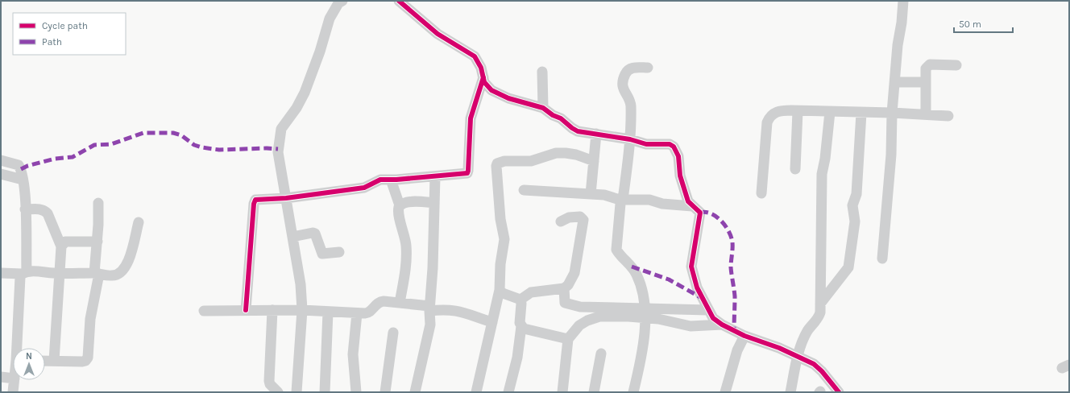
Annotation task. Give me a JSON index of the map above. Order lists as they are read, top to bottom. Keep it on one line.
{"legend":["Cycle path","Path"],"scale_bar":"50 m","north":"top"}
